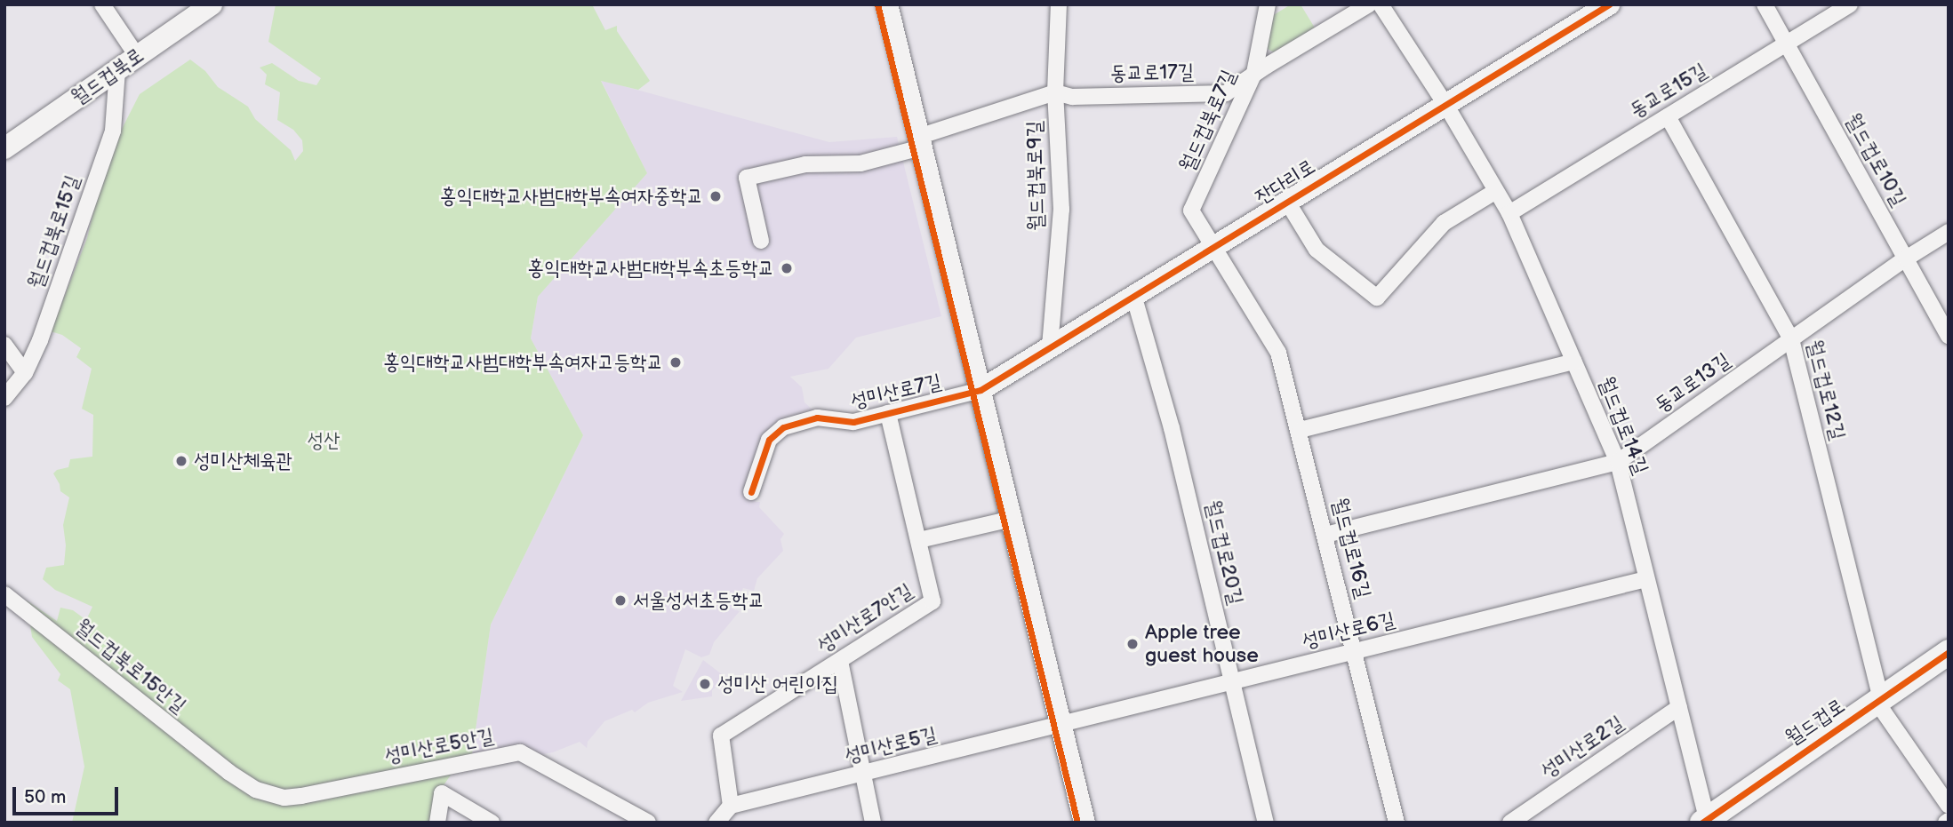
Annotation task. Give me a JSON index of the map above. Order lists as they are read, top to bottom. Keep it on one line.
{"streets":{"main road":["월드컵로"],"street":["동교로17길","월드컵북로","동교로15길","월드컵북로7길","월드컵로10길","월드컵북로9길","잔다리로","월드컵북로15길","동교로13길","월드컵로12길","성미산로7길","월드컵로14길","월드컵로16길","월드컵로20길","성미산로7안길","성미산로6길","월드컵북로15안길","성미산로5길","성미산로5안길","성미산로2길"]},"crossings":[["동교로17길","월드컵북로7길"],["동교로17길","월드컵북로9길"],["월드컵북로","월드컵북로15길"],["동교로15길","월드컵로10길"],["동교로15길","월드컵로12길"],["동교로15길","월드컵로14길"],["월드컵북로7길","잔다리로"],["월드컵북로7길","월드컵로16길"],["월드컵로10길","동교로13길"],["월드컵북로9길","잔다리로"],["잔다리로","성미산로7길"],["잔다리로","월드컵로14길"],["잔다리로","월드컵로16길"],["잔다리로","월드컵로20길"],["동교로13길","월드컵로12길"],["동교로13길","월드컵로14길"],["동교로13길","월드컵로16길"],["월드컵로12길","월드컵로"],["성미산로7길","성미산로7안길"],["월드컵로14길","성미산로6길"],["월드컵로14길","월드컵로"],["월드컵로14길","성미산로2길"],["월드컵로16길","성미산로6길"],["월드컵로20길","성미산로6길"],["성미산로7안길","성미산로5길"],["성미산로6길","성미산로5길"],["월드컵북로15안길","성미산로5안길"]],"parks":["성산"],"places":["홍익대학교사범대학부속여자중학교","홍익대학교사범대학부속초등학교","홍익대학교사범대학부속여자고등학교","성미산체육관","서울성서초등학교","Apple tree guest house","성미산 어린이집"],"scale_bar":"50 m"}
